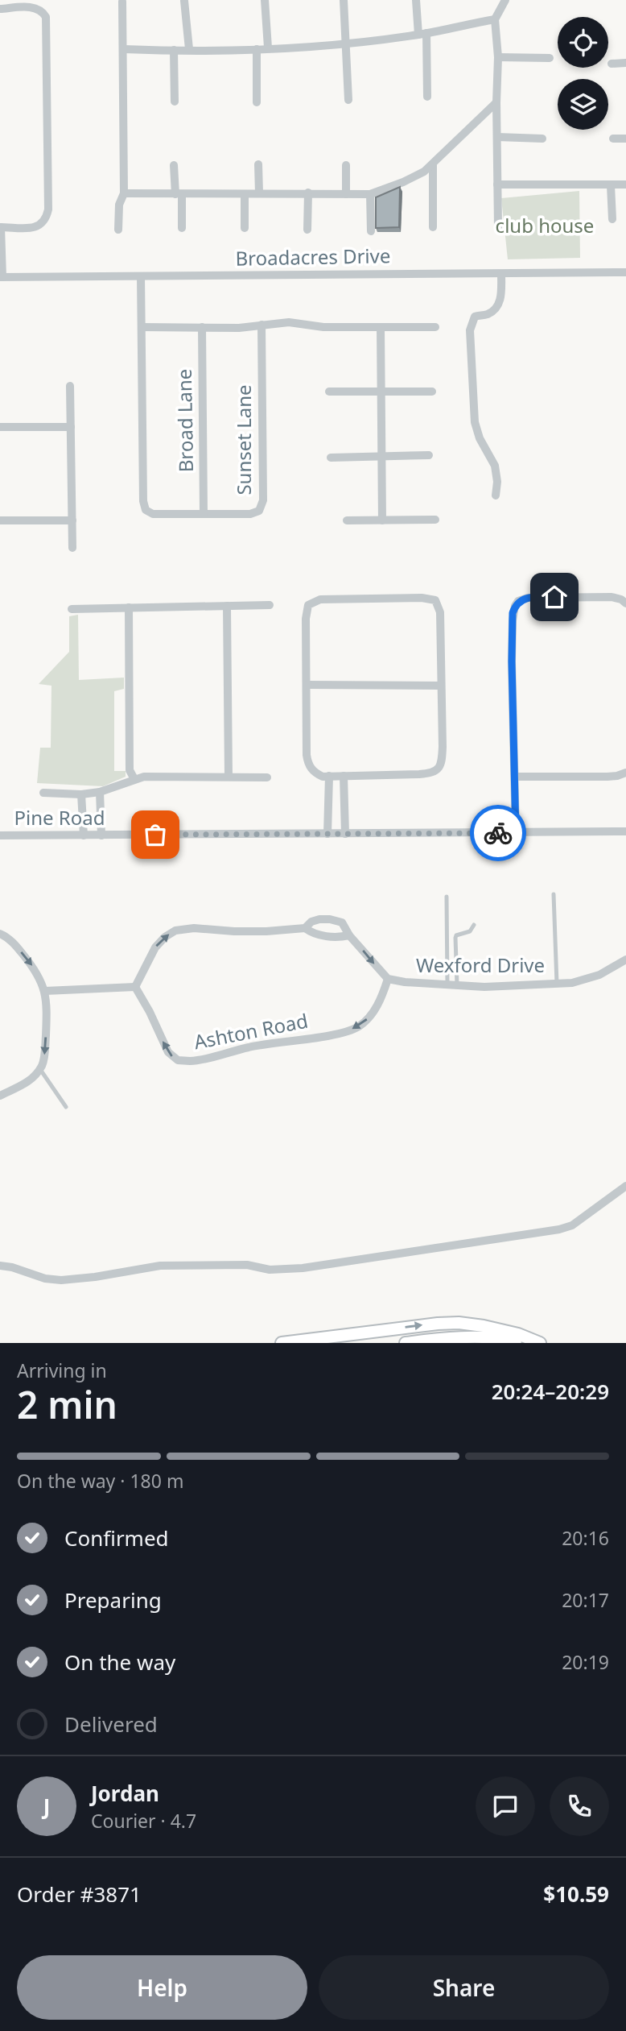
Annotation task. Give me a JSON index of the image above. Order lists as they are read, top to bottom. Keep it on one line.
{"streets":{"street":["Broadacres Drive","Broad Lane","Sunset Lane","Pine Road","Wexford Drive","Ashton Road"]},"crossings":[["Broadacres Drive","Sunset Lane"],["Broad Lane","Sunset Lane"],["Wexford Drive","Ashton Road"]],"parks":["club house"],"page":{"heading":["2 min","Arriving in","20:24–20:29"],"panel":["Jordan","Courier · 4.7","Order #3871","$10.59"],"bar":"On the way · 180 m","list":[["Confirmed","20:16"],["Preparing","20:17"],["On the way","20:19"],"Delivered"],"round":"J","buttons":["Help","Share"]}}
